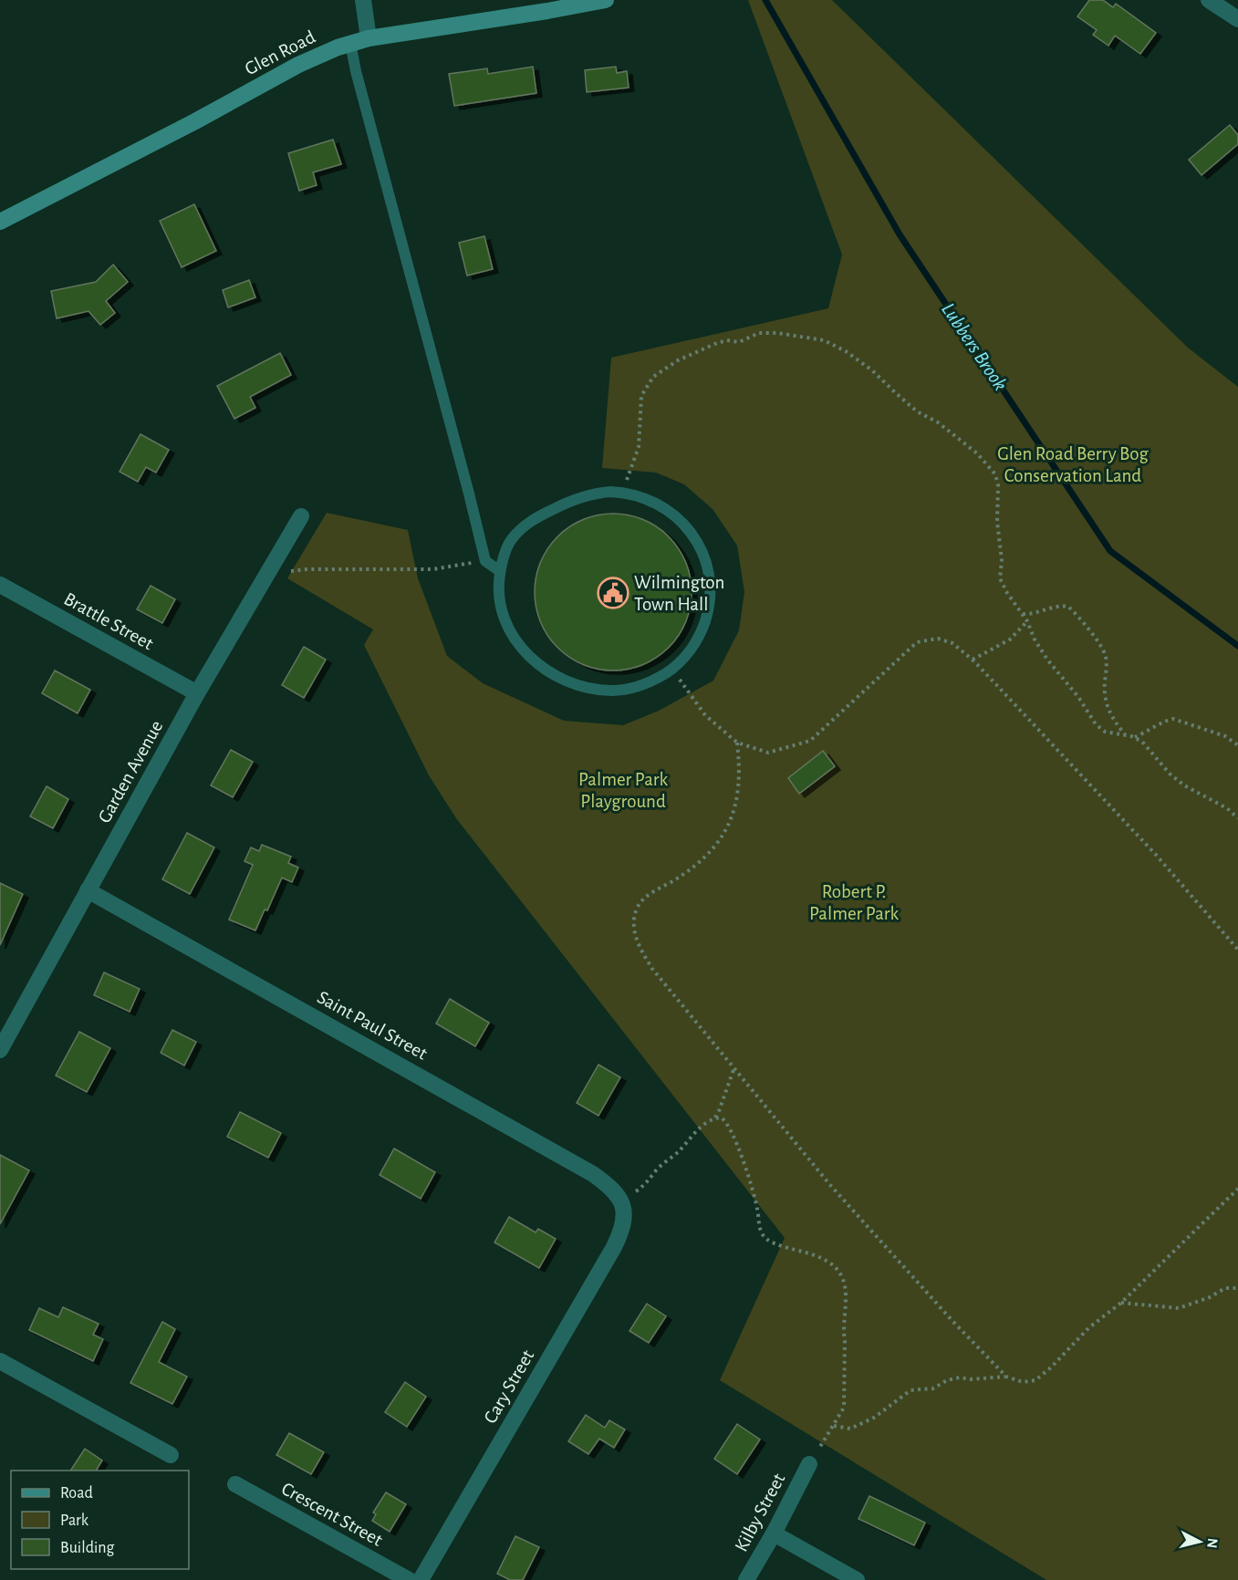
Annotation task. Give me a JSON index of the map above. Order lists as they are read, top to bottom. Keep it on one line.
{"streets":{"street":["Glen Road","Brattle Street","Garden Avenue","Saint Paul Street","Cary Street","Kilby Street","Crescent Street"]},"crossings":[["Brattle Street","Garden Avenue"],["Garden Avenue","Saint Paul Street"],["Saint Paul Street","Cary Street"]],"water":["Lubbers Brook"],"parks":["Glen Road Berry Bog Conservation Land","Palmer Park Playground","Robert P. Palmer Park"],"places":{"public building":["Wilmington Town Hall"]},"legend":["Road","Park","Building"],"north":"right"}
